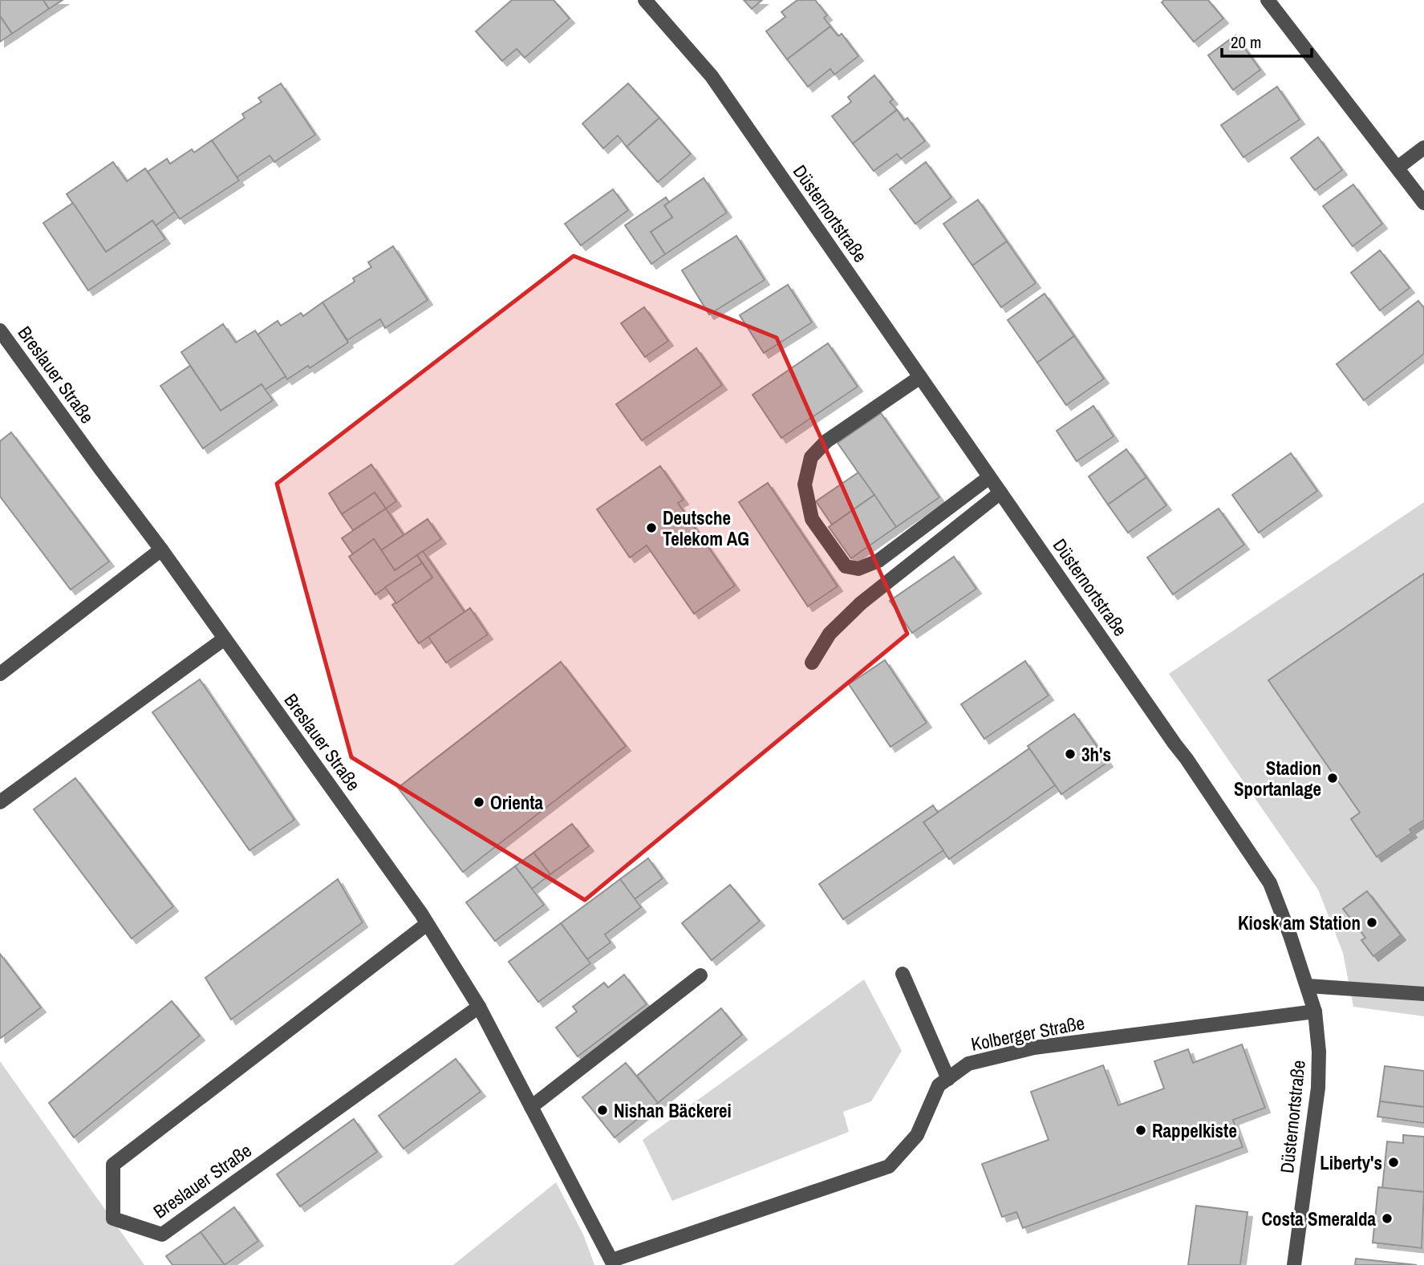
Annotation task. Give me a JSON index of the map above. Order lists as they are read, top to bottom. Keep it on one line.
{"streets":{"street":["Düsternortstraße","Breslauer Straße","Kolberger Straße"]},"crossings":[["Düsternortstraße","Kolberger Straße"],["Breslauer Straße","Kolberger Straße"]],"places":["Deutsche Telekom AG","3h's","Stadion Sportanlage","Orienta","Kiosk am Station","Nishan Bäckerei","Rappelkiste","Liberty's","Costa Smeralda"],"scale_bar":"20 m"}
